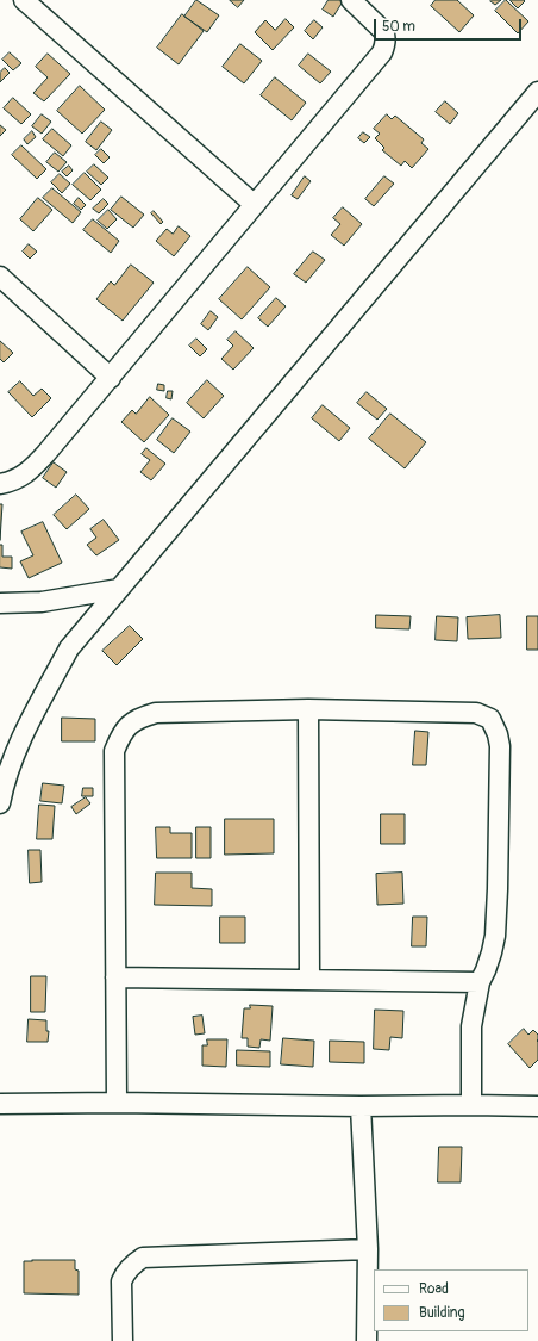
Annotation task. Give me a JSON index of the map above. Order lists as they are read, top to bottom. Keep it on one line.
{"legend":["Road","Building"],"scale_bar":"50 m"}
